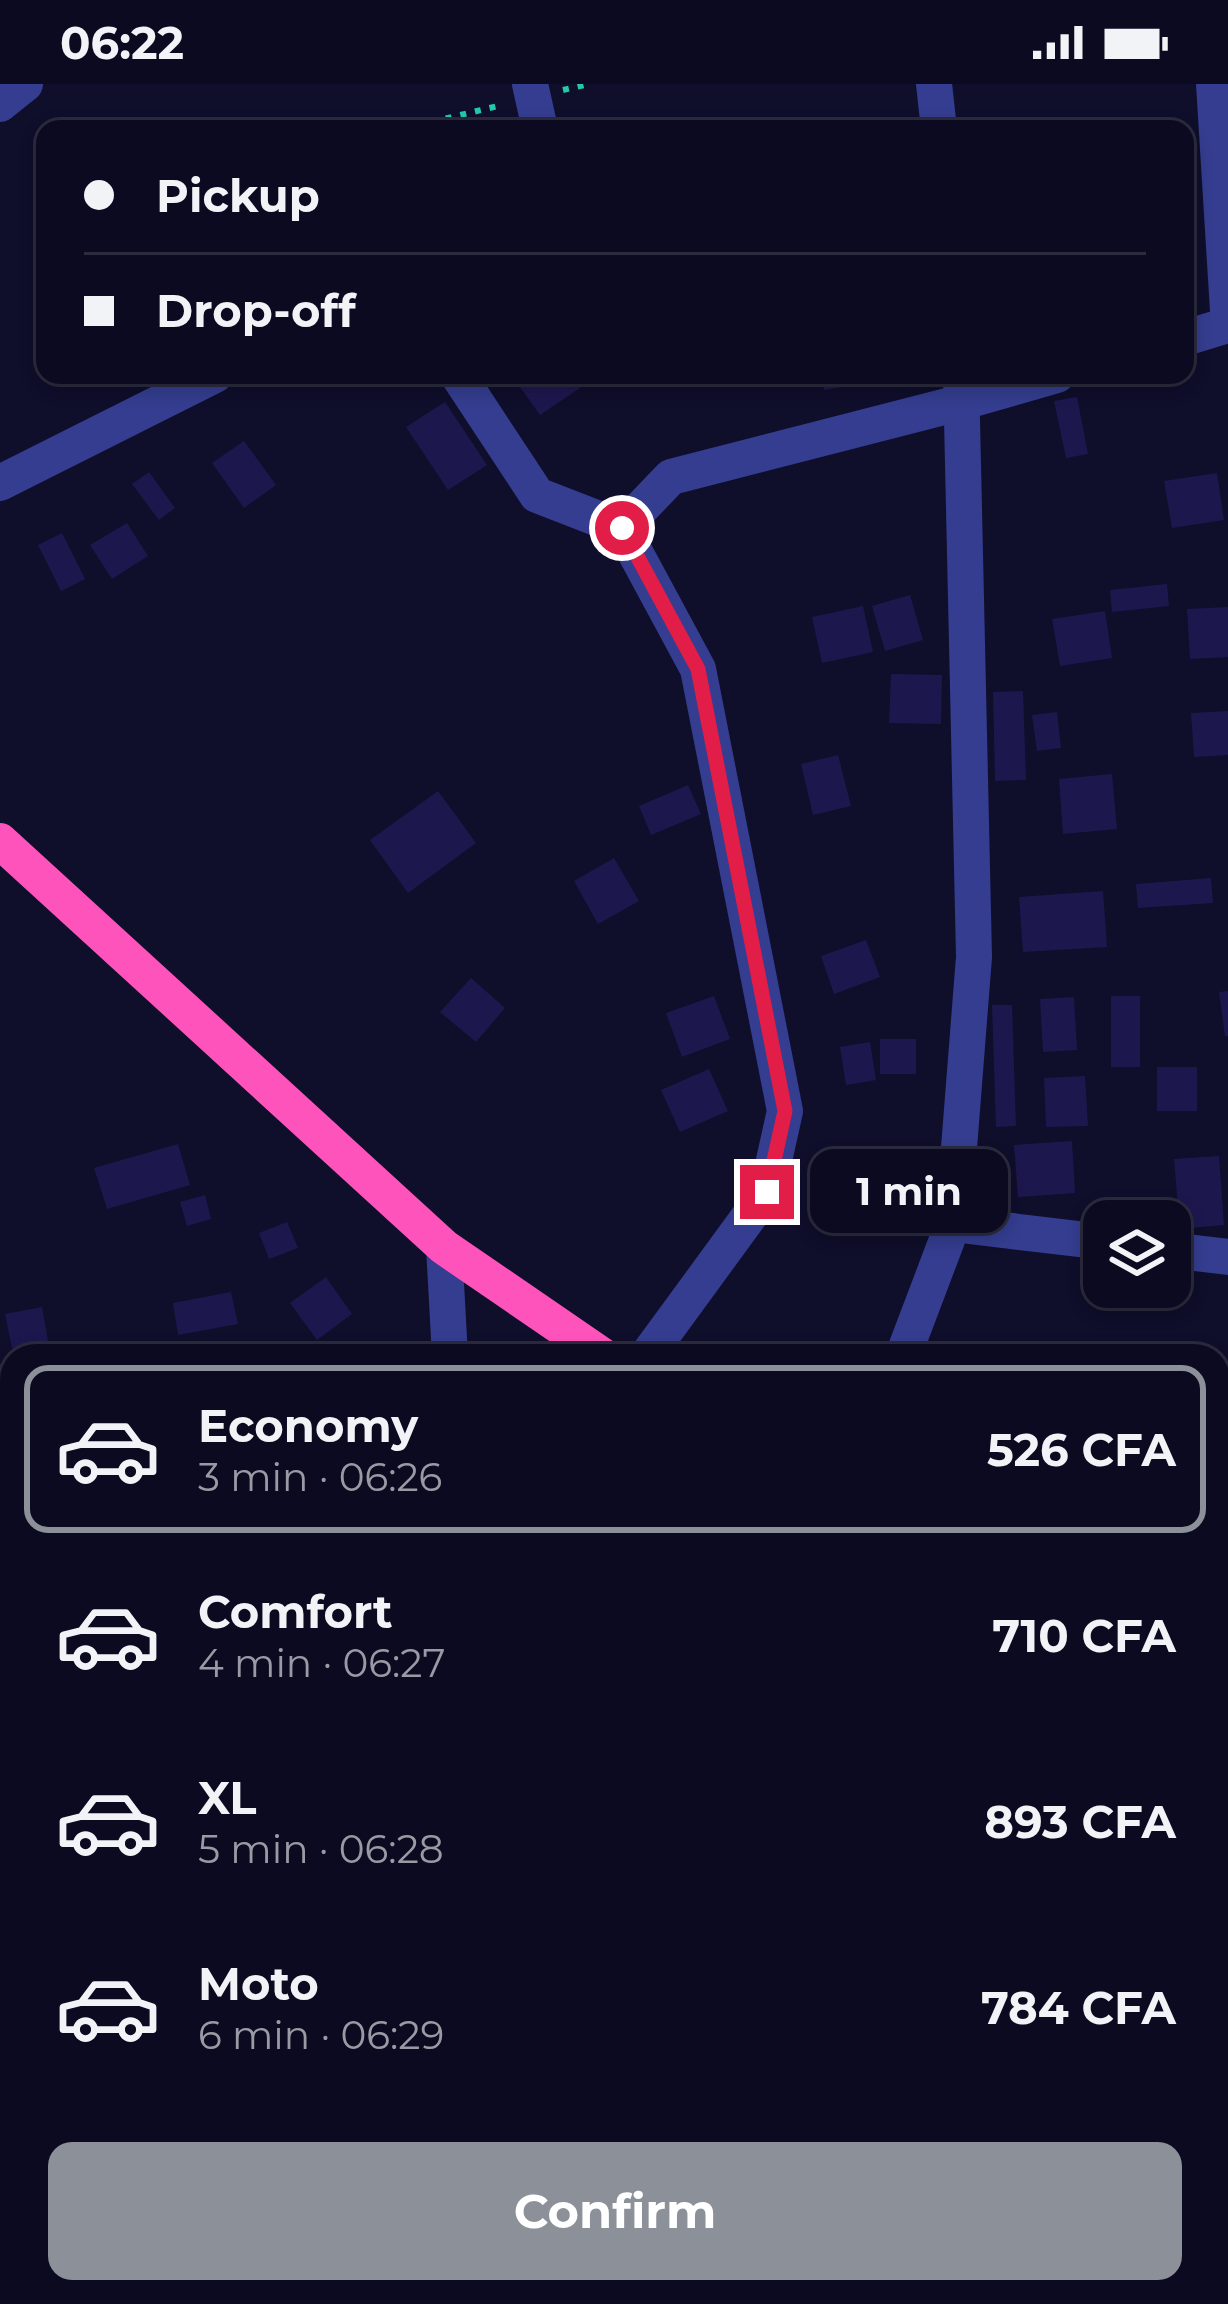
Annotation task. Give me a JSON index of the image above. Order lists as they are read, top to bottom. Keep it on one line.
{"page":{"status":"06:22","banner":["Pickup","Drop-off"],"bubble":"1 min","list":[{"name":"Economy","note":"3 min · 06:26","value":"526 CFA"},{"name":"Comfort","note":"4 min · 06:27","value":"710 CFA"},{"name":"XL","note":"5 min · 06:28","value":"893 CFA"},{"name":"Moto","note":"6 min · 06:29","value":"784 CFA"}],"buttons":"Confirm"}}
